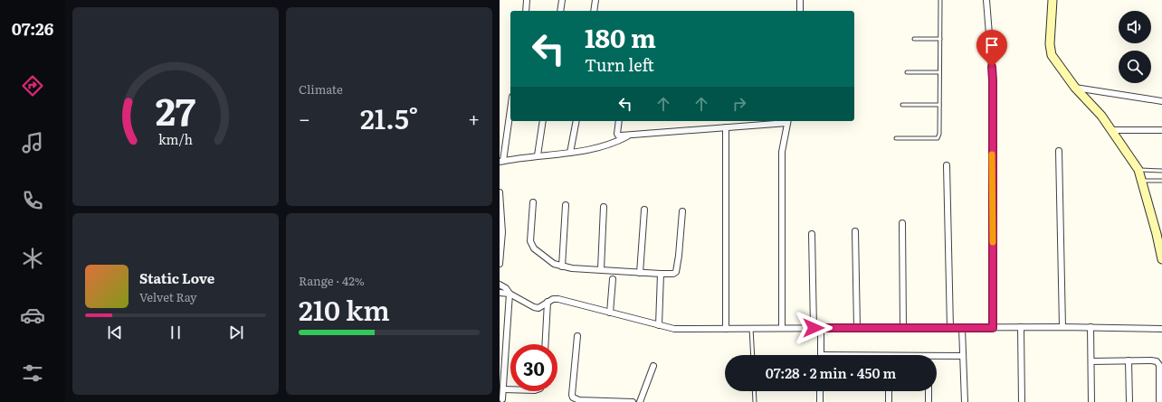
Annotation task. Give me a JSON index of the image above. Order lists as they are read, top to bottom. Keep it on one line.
{"page":{"tabs":"07:26","tile":["Climate",["Range · 42%","210 km"]],"turn":["180 m","Turn left"],"heat":["−","21.5°","+"],"song":["Static Love","Velvet Ray"],"limit":"30","trip":"07:28 · 2 min · 450 m","gauge":["27","km/h"]}}
